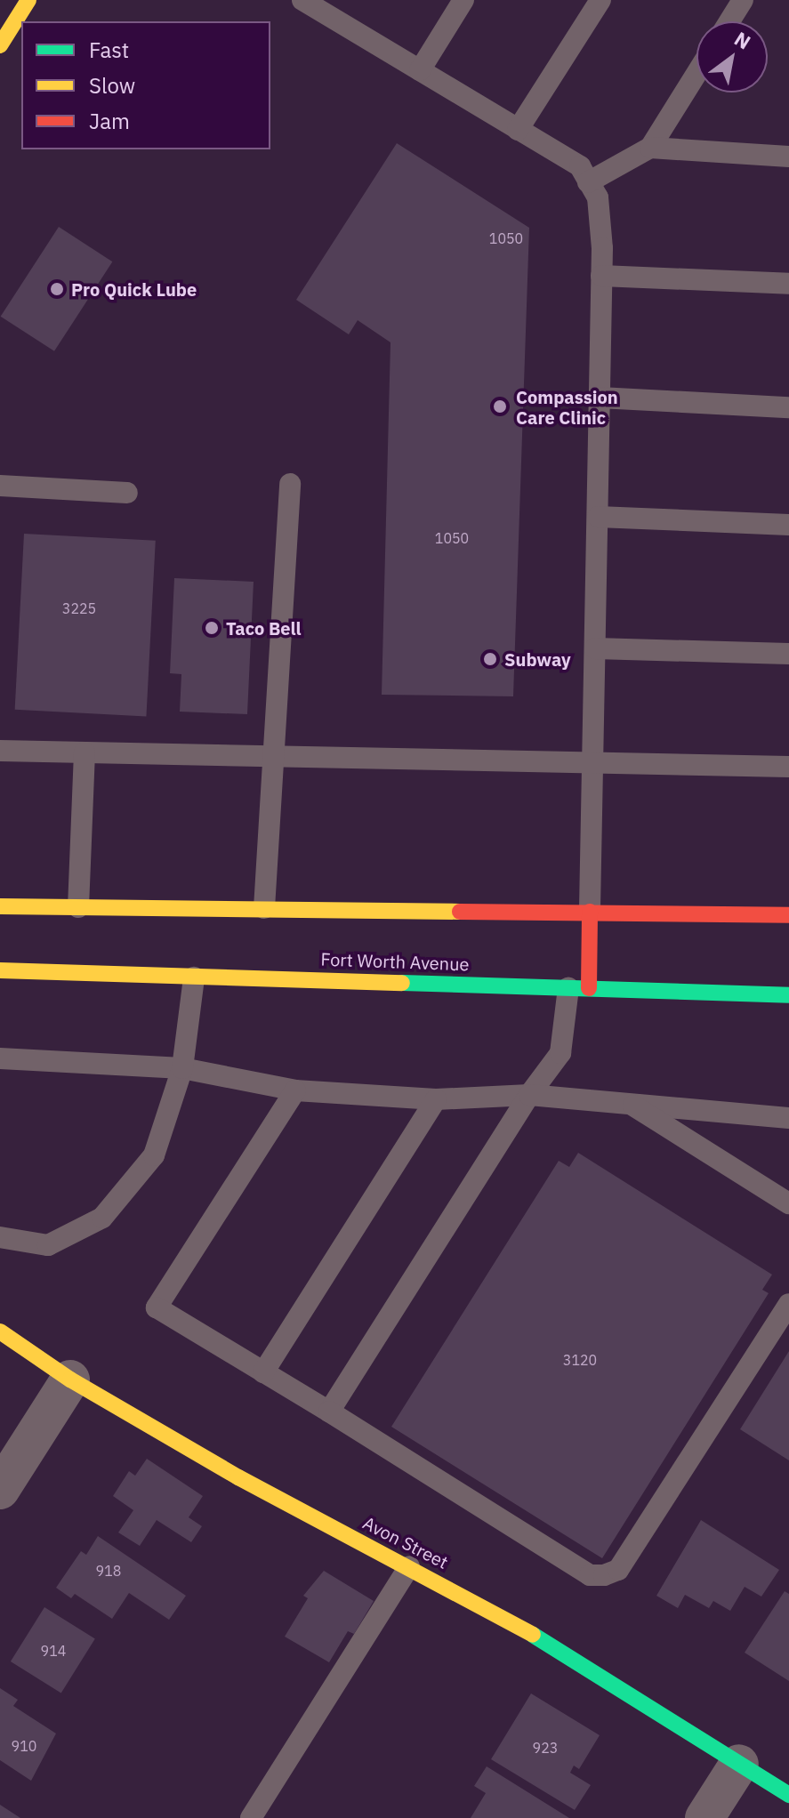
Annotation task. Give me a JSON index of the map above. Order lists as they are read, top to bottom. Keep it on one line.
{"streets":{"main road":["Fort Worth Avenue","Avon Street"]},"places":["Pro Quick Lube","Compassion Care Clinic","Taco Bell","Subway"],"house_numbers":["1050","1050","3225","3120","918","914","910","923"],"legend":["Fast","Slow","Jam"],"north":"top right"}
